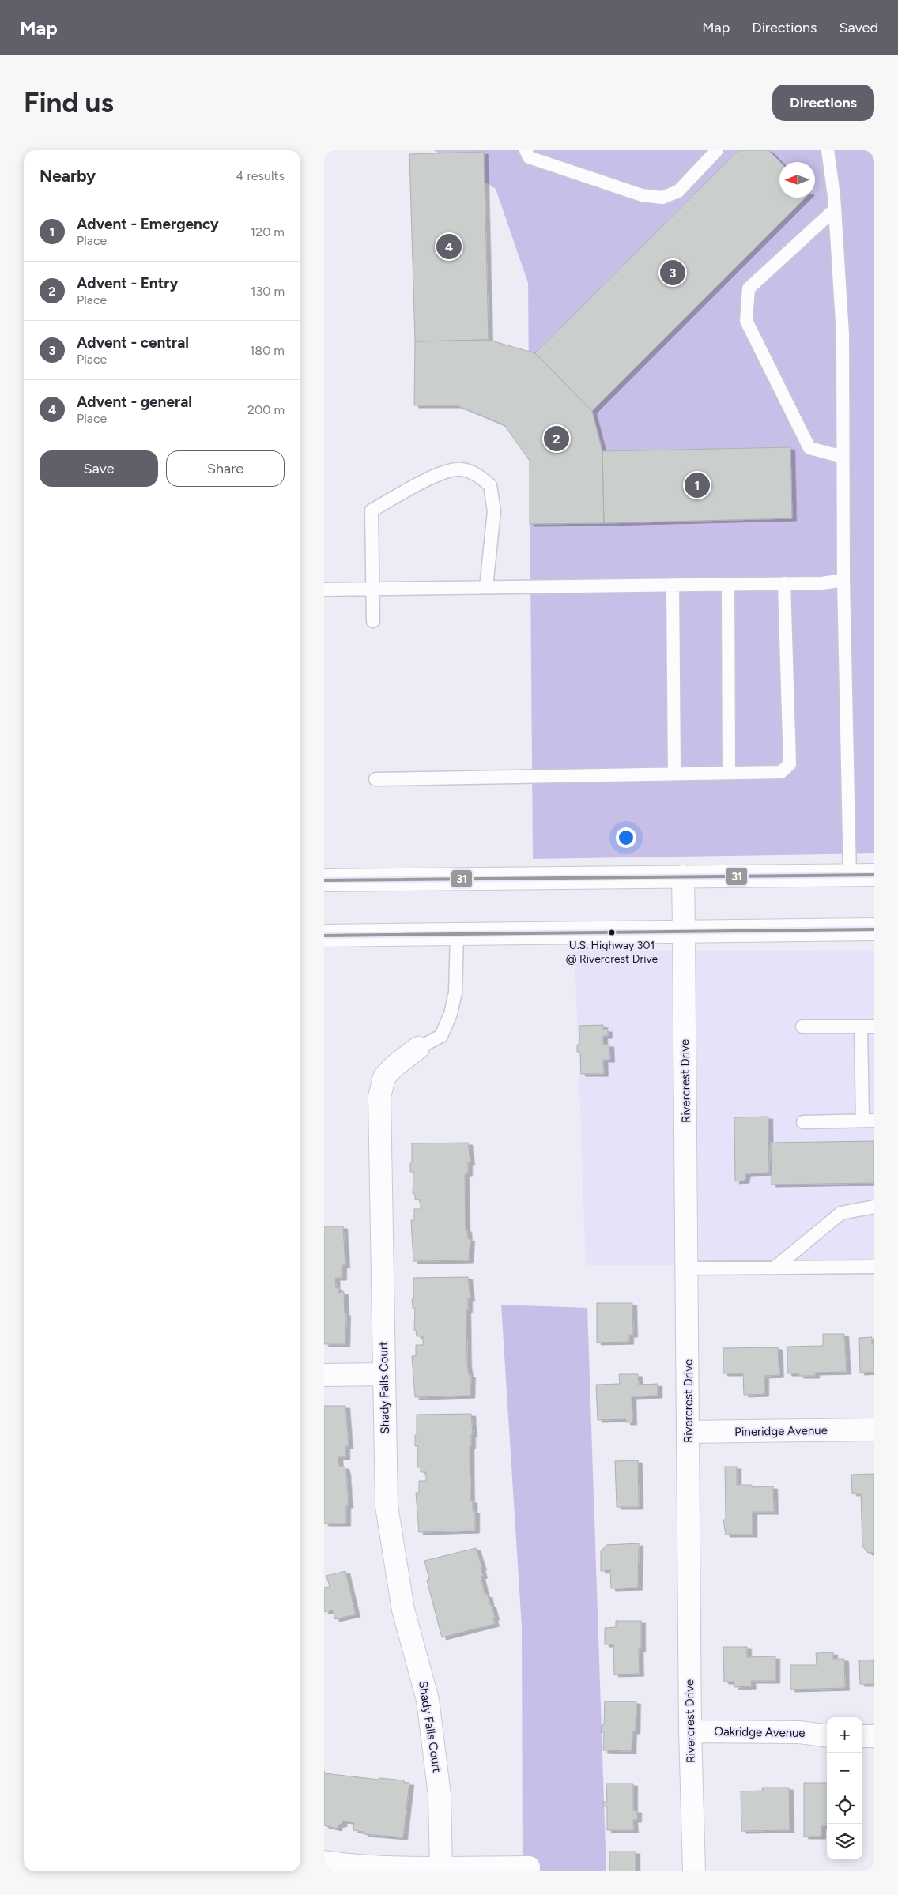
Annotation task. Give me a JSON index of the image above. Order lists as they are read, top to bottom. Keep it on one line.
{"streets":{"street":["Rivercrest Drive","Shady Falls Court","Pineridge Avenue","Oakridge Avenue"]},"crossings":[["Rivercrest Drive","Pineridge Avenue"],["Rivercrest Drive","Oakridge Avenue"]],"places":["U.S. Highway 301 @ Rivercrest Drive"],"lines":["transit line 31"],"north":"left","page":{"header":"Map","nav":["Map","Directions","Saved"],"buttons":["Directions",["Save","Share"]],"title":"Find us","heading":["Nearby","4 results"],"list":[{"mark":"1","name":"Advent - Emergency","note":"Place","value":"120 m"},{"mark":"2","name":"Advent - Entry","note":"Place","value":"130 m"},{"mark":"3","name":"Advent - central","note":"Place","value":"180 m"},{"mark":"4","name":"Advent - general","note":"Place","value":"200 m"}],"pins":["4","3","2","1"],"map_buttons":["+","−"]}}
